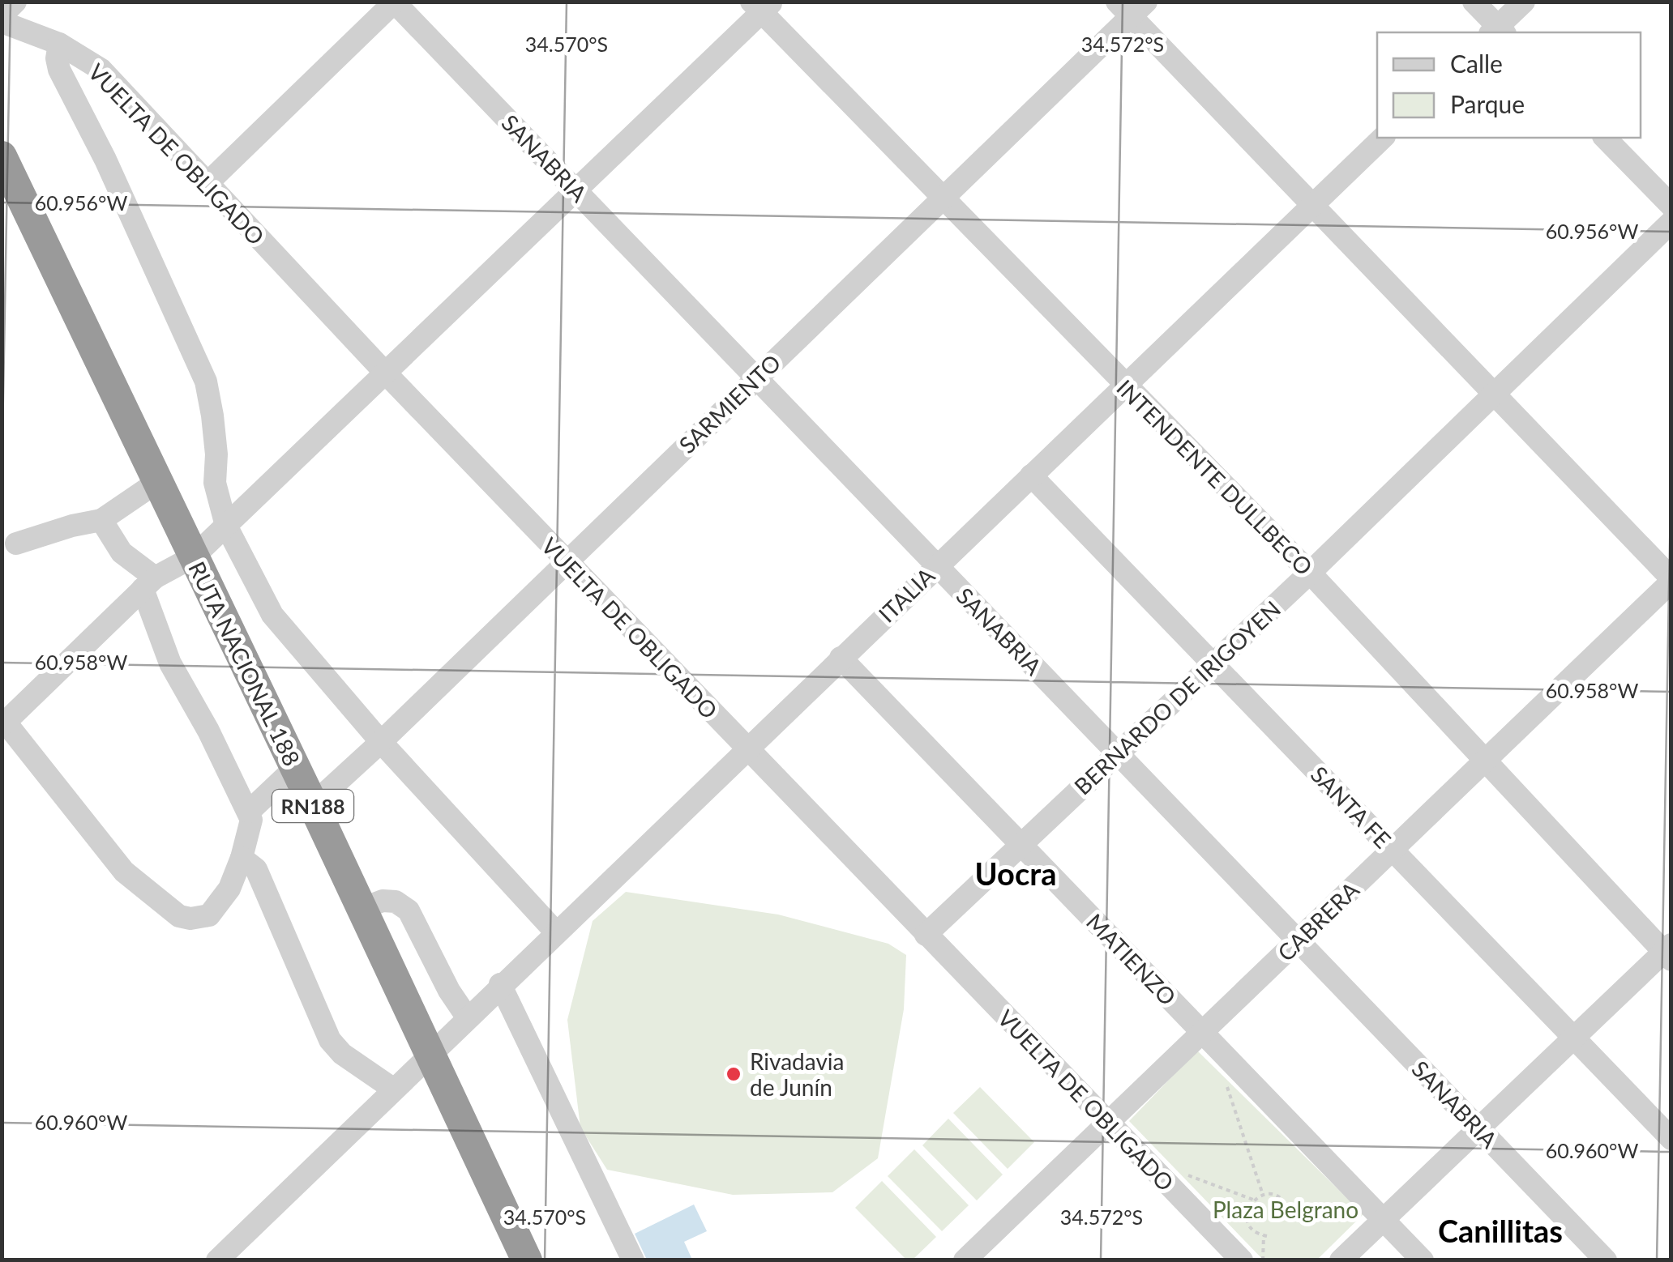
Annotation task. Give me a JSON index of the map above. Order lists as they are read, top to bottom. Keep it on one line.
{"streets":{"highway":["RUTA NACIONAL 188","RN188"],"street":["VUELTA DE OBLIGADO","SANABRIA","SARMIENTO","INTENDENTE DULLBECO","ITALIA","BERNARDO DE IRIGOYEN","SANTA FE","CABRERA","MATIENZO"]},"crossings":[["VUELTA DE OBLIGADO","SARMIENTO"],["VUELTA DE OBLIGADO","ITALIA"],["VUELTA DE OBLIGADO","BERNARDO DE IRIGOYEN"],["VUELTA DE OBLIGADO","CABRERA"],["SANABRIA","SARMIENTO"],["SANABRIA","ITALIA"],["SANABRIA","BERNARDO DE IRIGOYEN"],["SANABRIA","CABRERA"],["SARMIENTO","INTENDENTE DULLBECO"],["SARMIENTO","RUTA NACIONAL 188"],["INTENDENTE DULLBECO","ITALIA"],["INTENDENTE DULLBECO","BERNARDO DE IRIGOYEN"],["INTENDENTE DULLBECO","CABRERA"],["ITALIA","RUTA NACIONAL 188"],["ITALIA","SANTA FE"],["ITALIA","MATIENZO"],["BERNARDO DE IRIGOYEN","SANTA FE"],["BERNARDO DE IRIGOYEN","MATIENZO"],["SANTA FE","CABRERA"],["CABRERA","MATIENZO"]],"districts":["Uocra","Canillitas"],"parks":["Plaza Belgrano"],"places":["Rivadavia de Junín"],"legend":["Calle","Parque"],"coordinates":["34.570°S","34.572°S","60.956°W","60.958°W","60.960°W"]}
